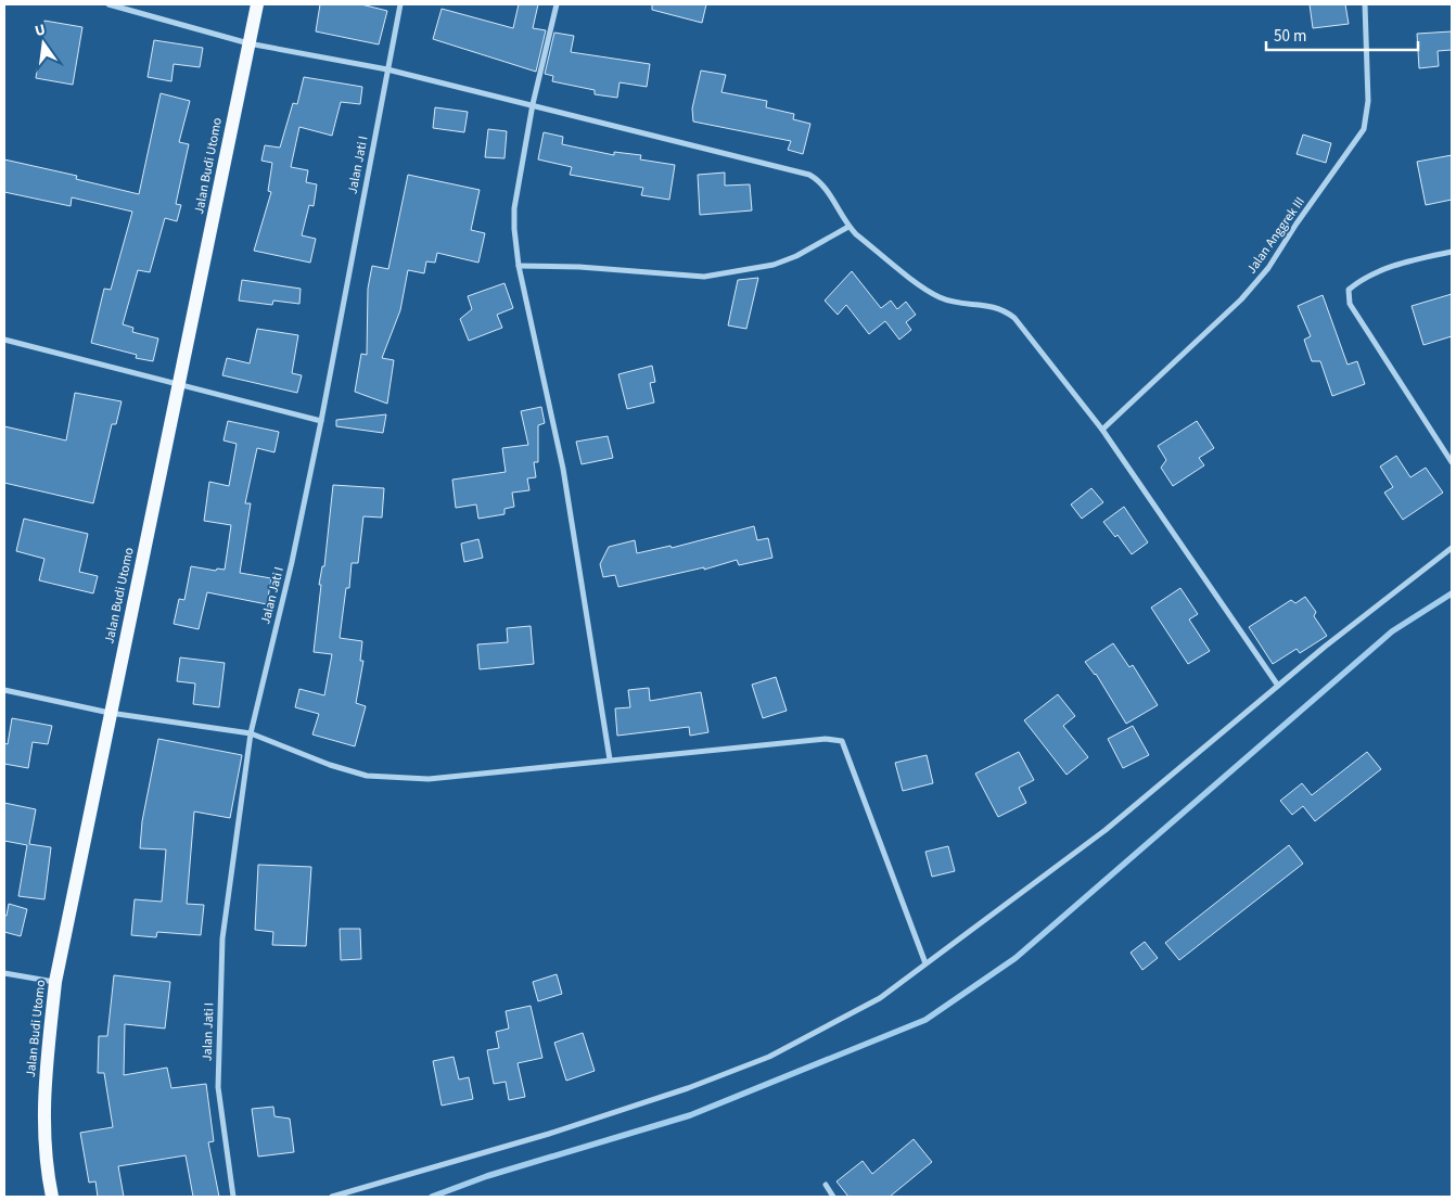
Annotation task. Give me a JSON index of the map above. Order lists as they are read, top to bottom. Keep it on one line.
{"streets":{"main road":["Jalan Budi Utomo"],"street":["Jalan Jati I","Jalan Anggrek III"]},"scale_bar":"50 m","north":"top"}
